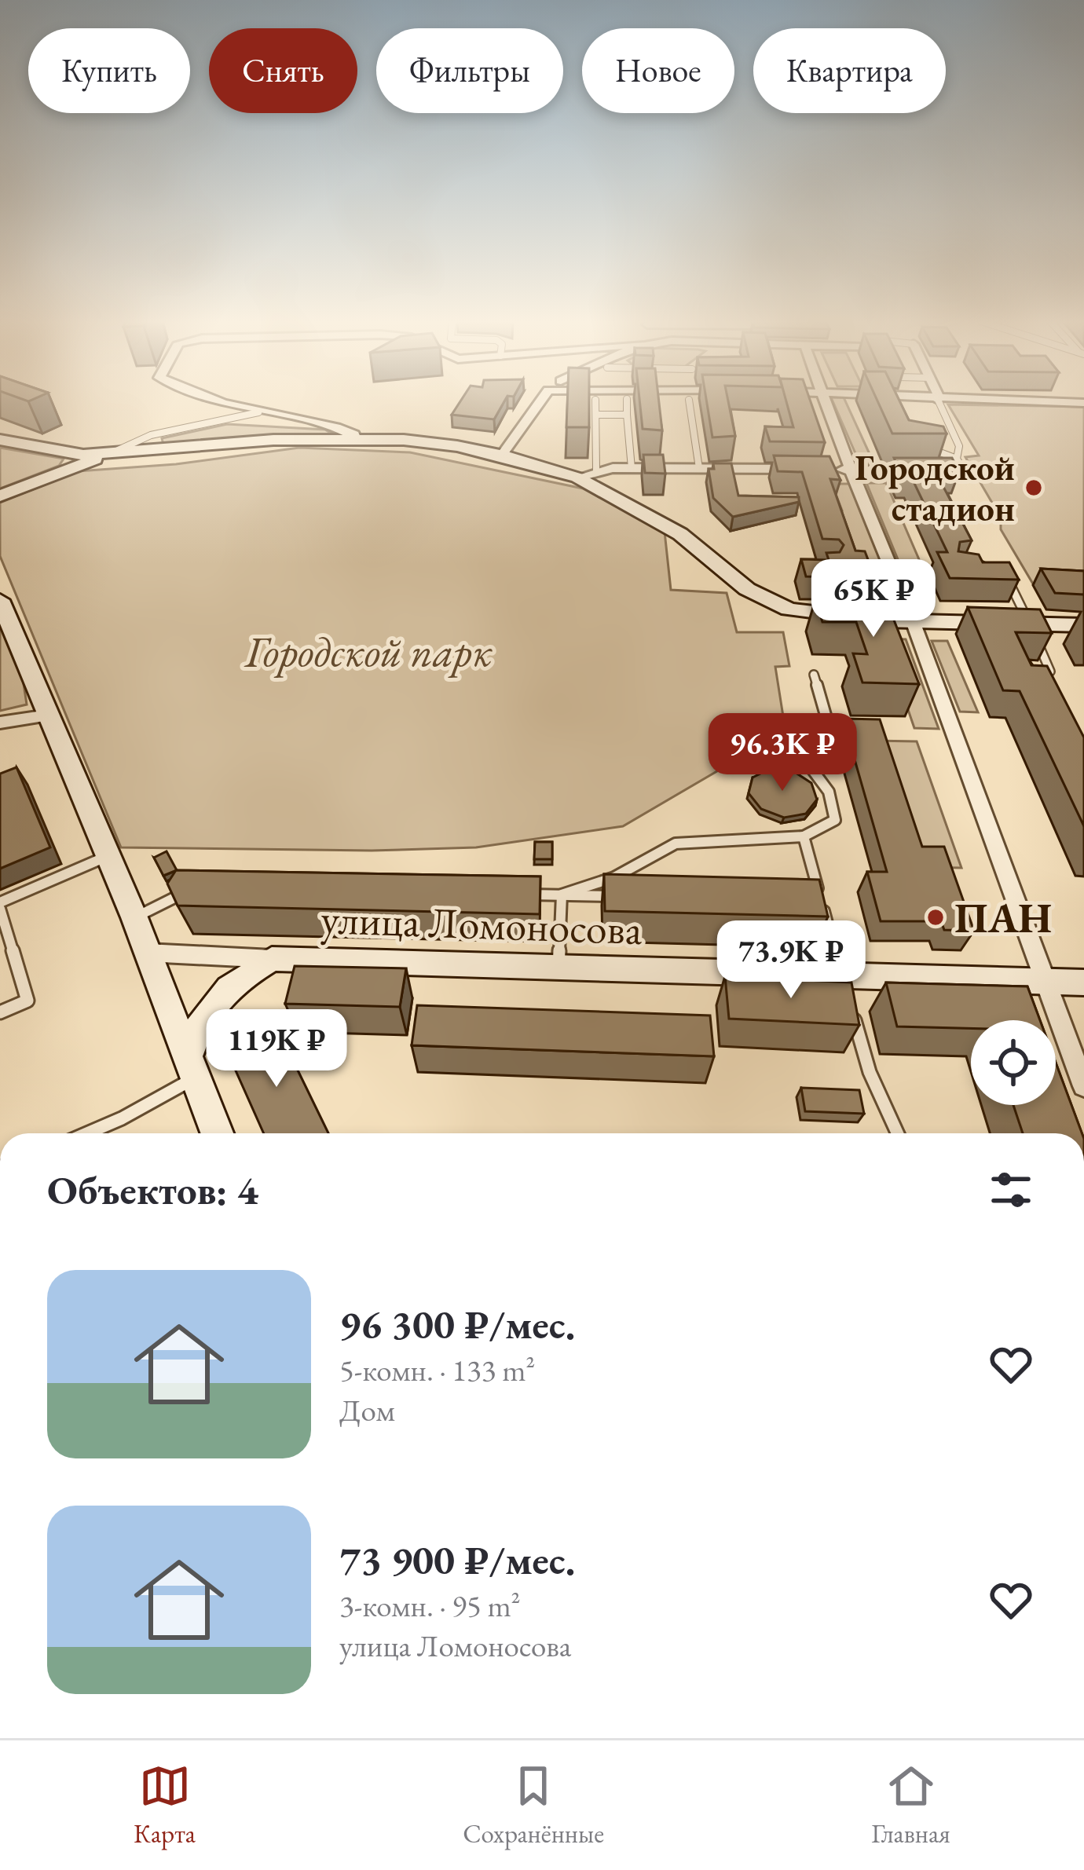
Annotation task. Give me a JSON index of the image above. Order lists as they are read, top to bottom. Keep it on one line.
{"streets":{"street":["улица Ломоносова"]},"parks":["Городской парк"],"places":["Городской стадион","ПАН"],"page":{"chip":["Купить","Снять","Фильтры","Новое","Квартира"],"price":["65K ₽","96.3K ₽","73.9K ₽","119K ₽"],"heading":"Объектов: 4","list":[{"name":"96 300 ₽/мес.","note":"5-комн. · 133 m² · Дом"},{"name":"73 900 ₽/мес.","note":"3-комн. · 95 m² · улица Ломоносова"}],"tabs":["Карта","Сохранённые","Главная"]}}
